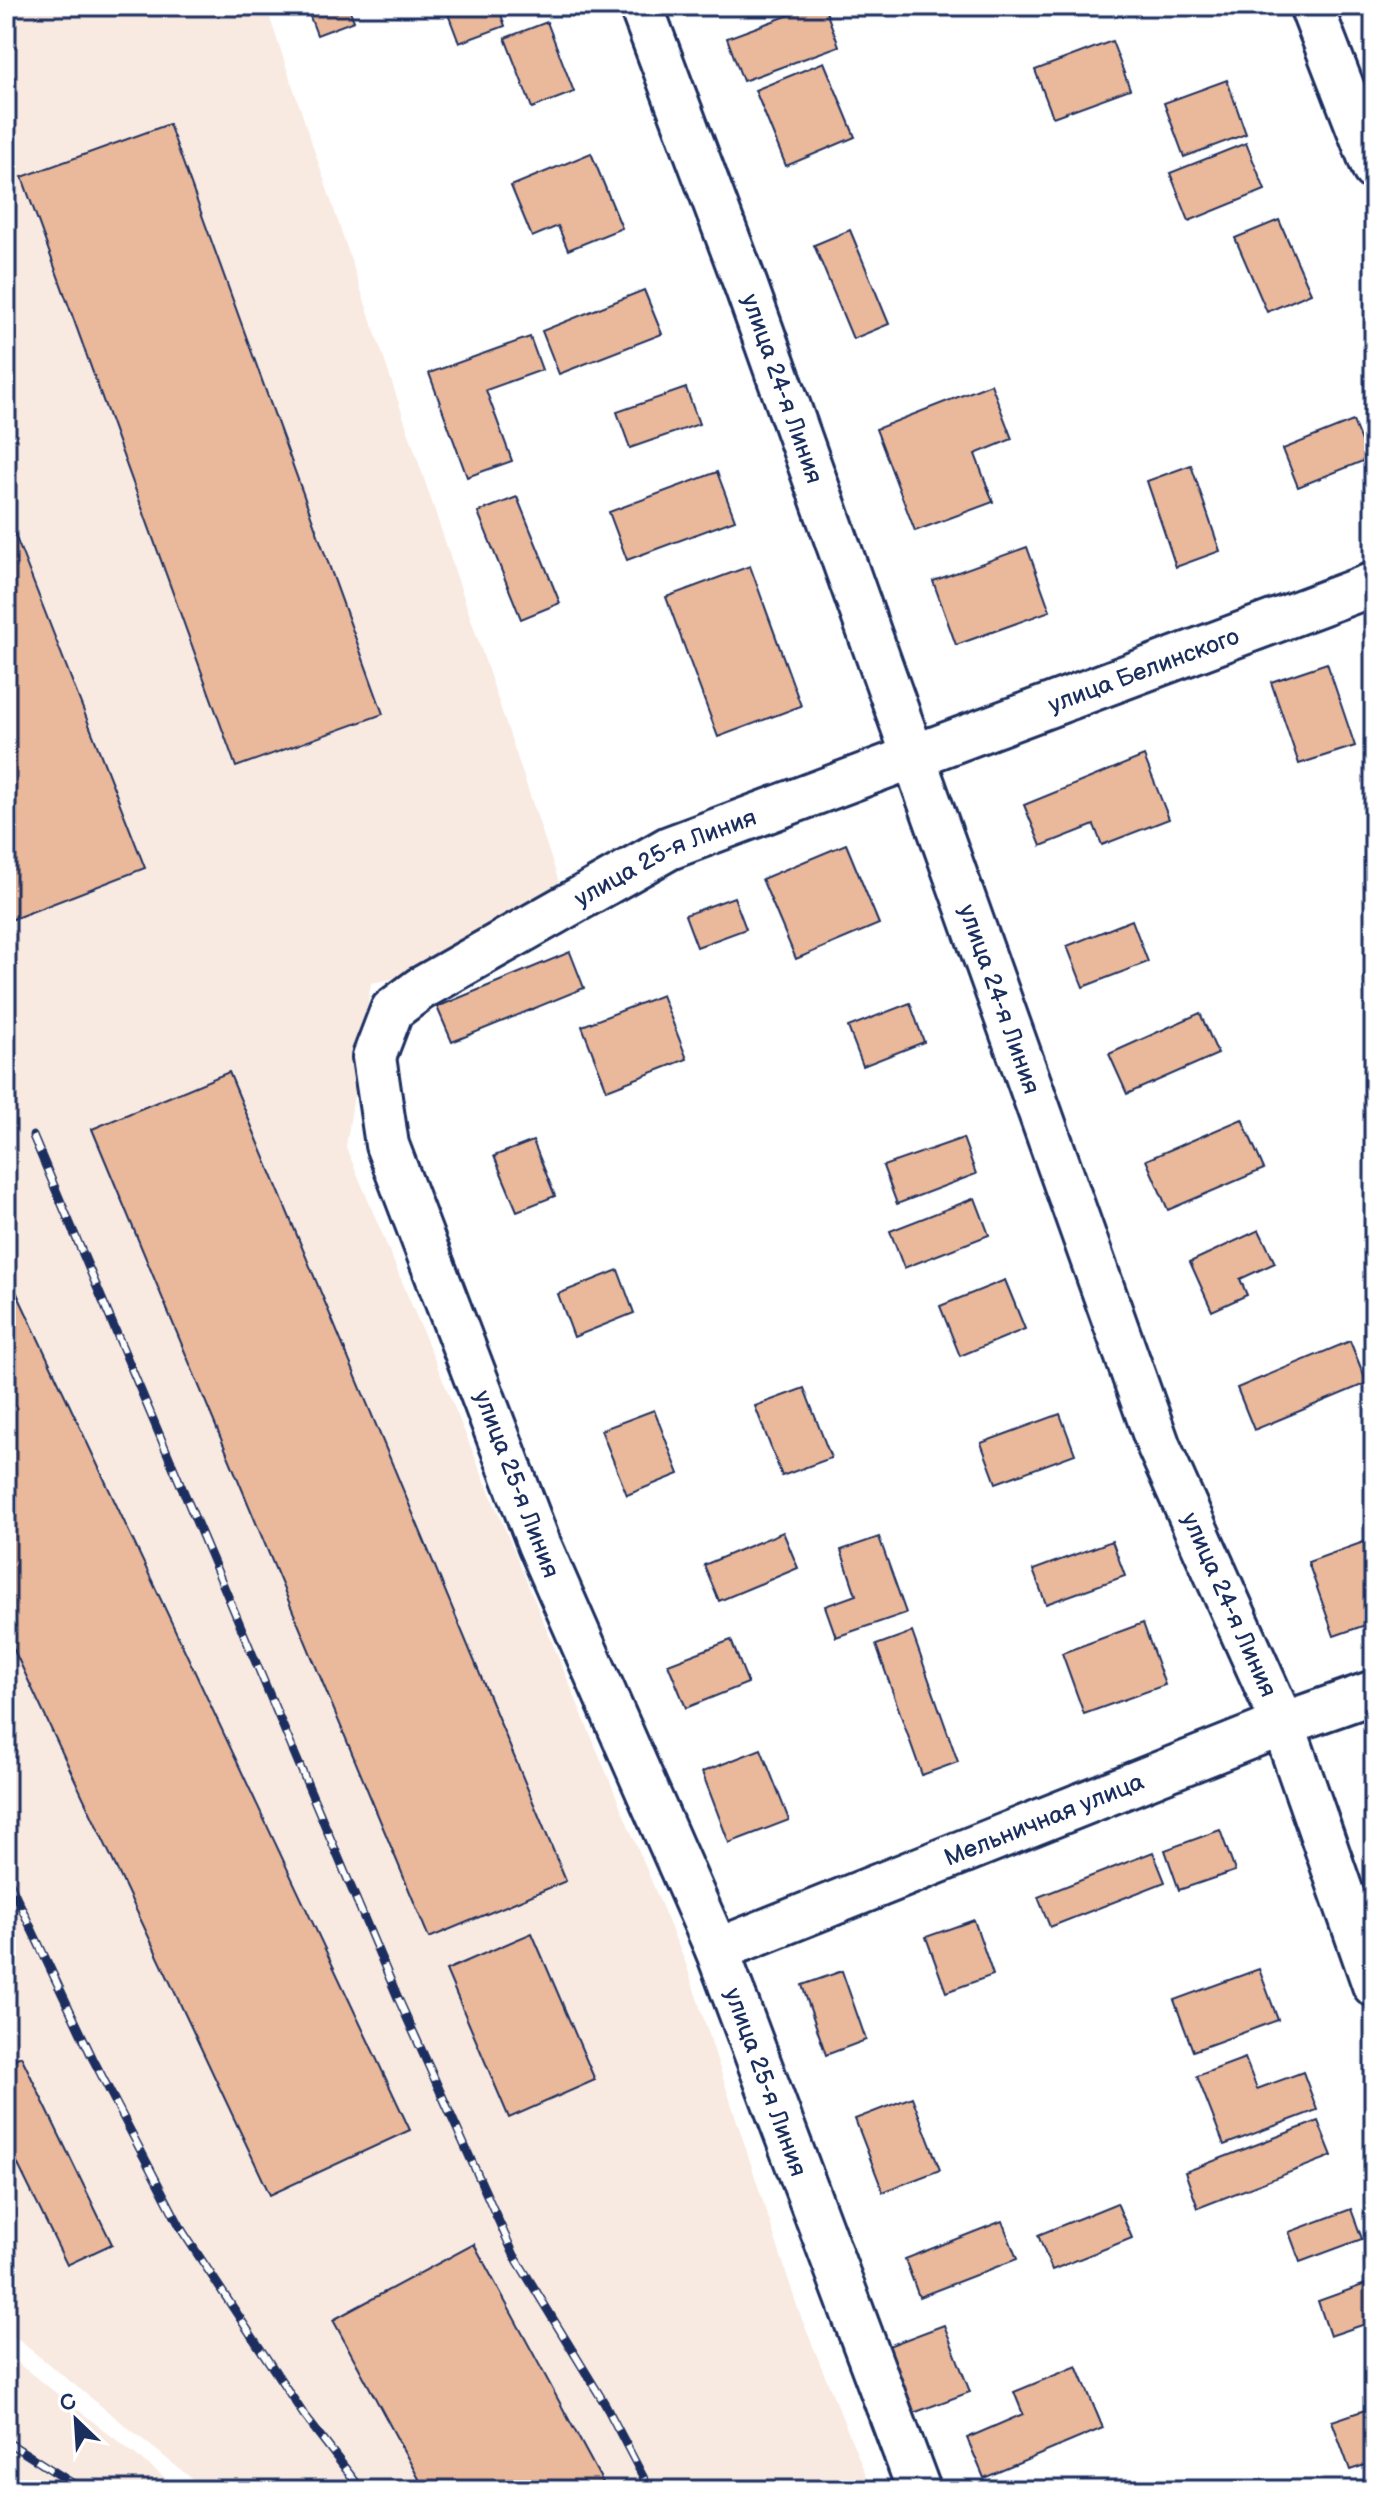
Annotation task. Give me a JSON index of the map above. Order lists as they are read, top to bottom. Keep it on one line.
{"streets":{"street":["улица 24-я Линия","улица Белинского","улица 25-я Линия","Мельничная улица"]},"crossings":[["улица 24-я Линия","улица Белинского"],["улица 24-я Линия","улица 25-я Линия"],["улица 24-я Линия","Мельничная улица"],["улица Белинского","улица 25-я Линия"],["улица 25-я Линия","Мельничная улица"]],"north":"top left"}
